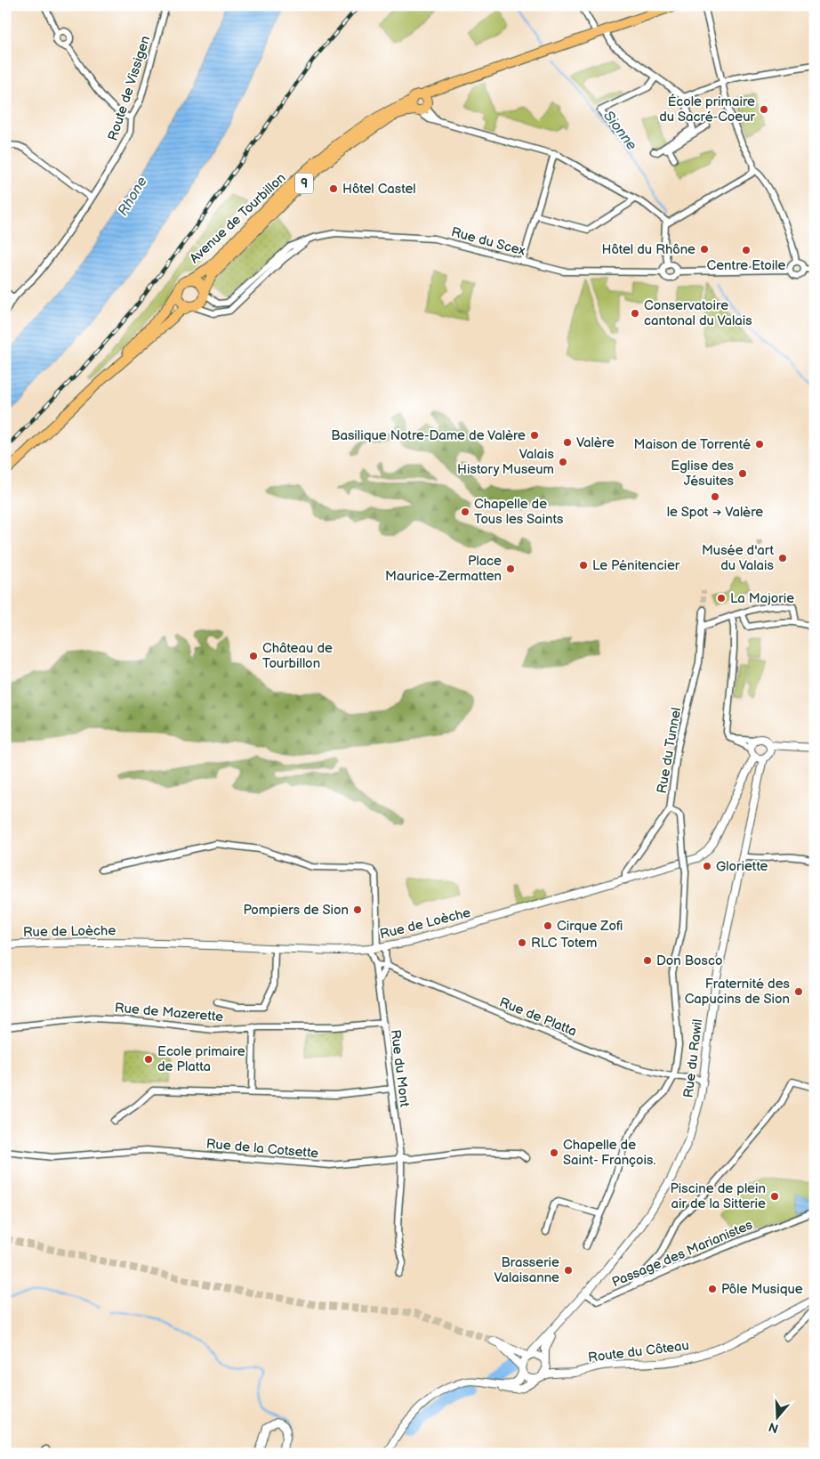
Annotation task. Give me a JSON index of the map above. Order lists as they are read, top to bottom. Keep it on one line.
{"streets":{"main road":["9","Avenue de Tourbillon"],"street":["Route de Vissigen","Rue du Scex","Rue du Tunnel","Rue de Loèche","Rue de Mazerette","Rue de Platta","Rue du Rawil","Rue du Mont","Rue de la Cotsette","Passage des Marianistes","Route du Côteau"]},"crossings":[["Avenue de Tourbillon","Rue du Scex"],["Rue du Tunnel","Rue de Loèche"],["Rue de Loèche","Rue du Rawil"],["Rue de Loèche","Rue du Mont"],["Rue de Mazerette","Rue du Mont"],["Rue de Platta","Rue du Rawil"],["Rue de Platta","Rue du Mont"],["Rue du Rawil","Passage des Marianistes"],["Rue du Rawil","Route du Côteau"],["Rue du Mont","Rue de la Cotsette"]],"water":["Sionne","Rhone"],"places":["École primaire du Sacré-Coeur","Hôtel Castel","Hôtel du Rhône","Centre Etoile","Conservatoire cantonal du Valais","Basilique Notre-Dame de Valère","Valère","Maison de Torrenté","Valais History Museum","Eglise des Jésuites","le Spot → Valère","Chapelle de Tous les Saints","Musée d'art du Valais","Le Pénitencier","Place Maurice-Zermatten","La Majorie","Château de Tourbillon","Gloriette","Pompiers de Sion","Cirque Zofi","RLC Totem","Don Bosco","Fraternité des Capucins de Sion","Ecole primaire de Platta","Chapelle de Saint- François.","Piscine de plein air de la Sitterie","Brasserie Valaisanne","Pôle Musique"],"north":"bottom"}
